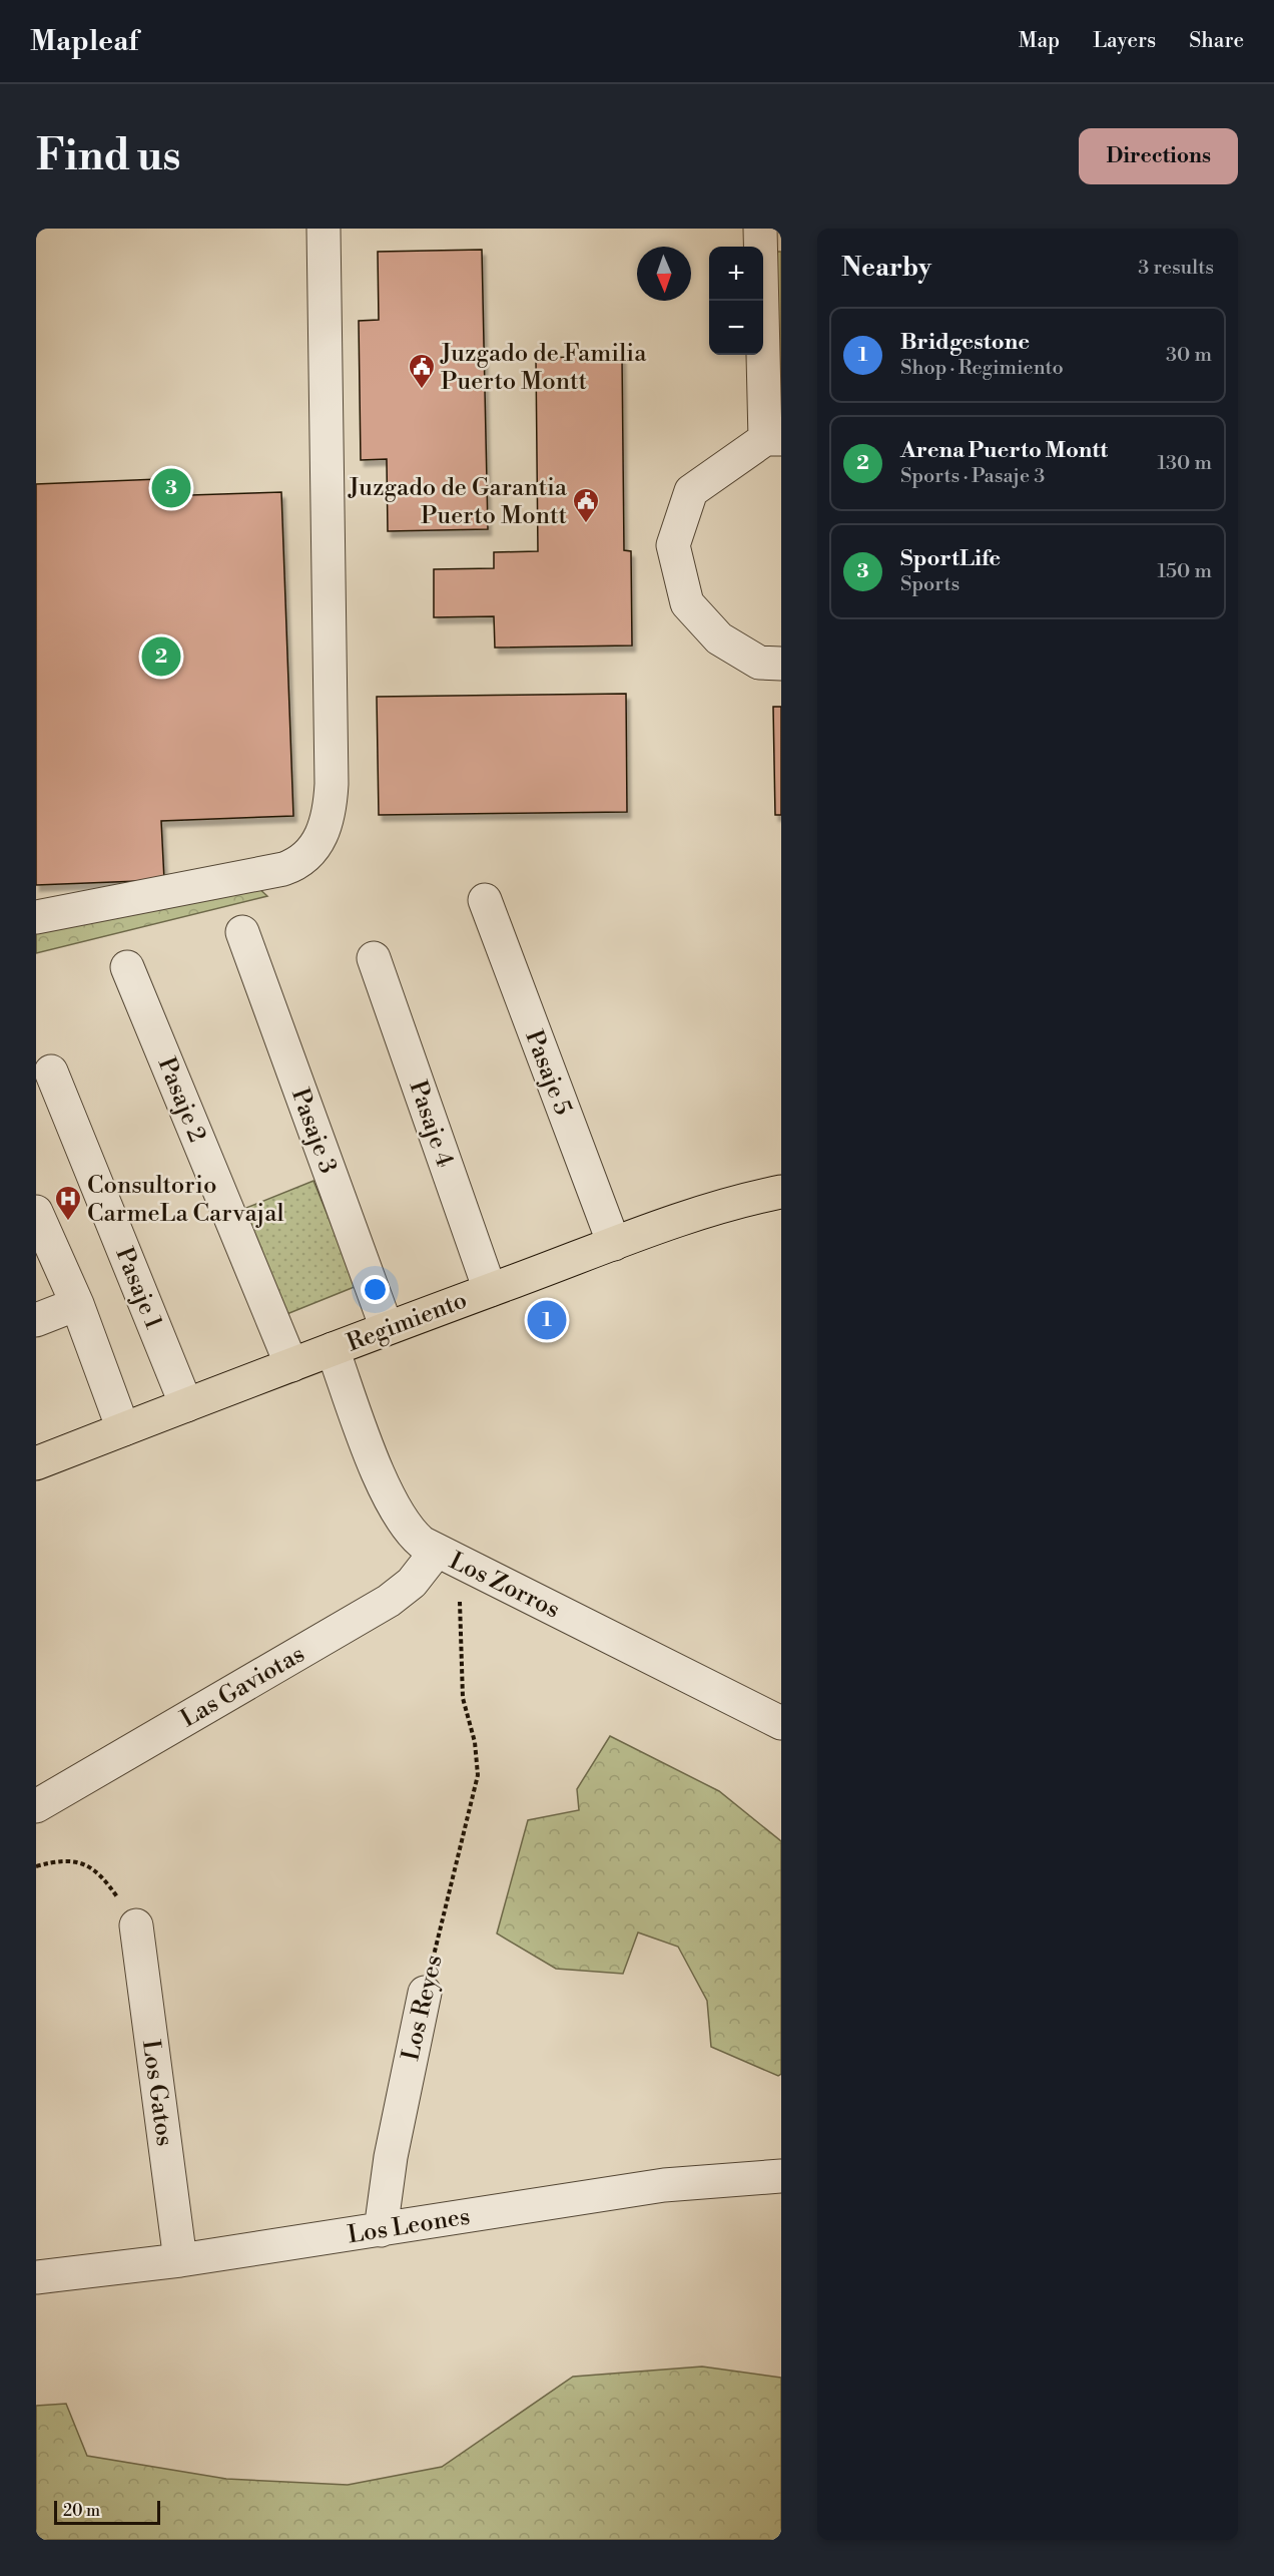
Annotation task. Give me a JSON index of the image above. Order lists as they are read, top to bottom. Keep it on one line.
{"streets":{"main road":["Regimiento"],"street":["Pasaje 5","Pasaje 2","Pasaje 4","Pasaje 3","Pasaje 1","Los Zorros","Las Gaviotas","Los Reyes","Los Gatos","Los Leones"]},"crossings":[["Pasaje 5","Regimiento"],["Pasaje 2","Regimiento"],["Pasaje 4","Regimiento"],["Pasaje 3","Regimiento"],["Pasaje 1","Regimiento"],["Regimiento","Los Zorros"],["Los Zorros","Las Gaviotas"],["Los Zorros","Los Reyes"],["Las Gaviotas","Los Reyes"],["Los Reyes","Los Leones"],["Los Gatos","Los Leones"]],"places":{"public building":["Juzgado de Familia Puerto Montt","Juzgado de Garantia Puerto Montt"],"hospital":["Consultorio CarmeLa Carvajal"]},"scale_bar":"20 m","north":"bottom","page":{"header":"Mapleaf","nav":["Map","Layers","Share"],"buttons":"Directions","title":"Find us","heading":["Nearby","3 results"],"map_buttons":["+","−"],"list":[{"mark":"1","name":"Bridgestone","note":"Shop · Regimiento","value":"30 m"},{"mark":"2","name":"Arena Puerto Montt","note":"Sports · Pasaje 3","value":"130 m"},{"mark":"3","name":"SportLife","note":"Sports","value":"150 m"}],"pins":["3","2","1"],"scale":"20 m"}}
